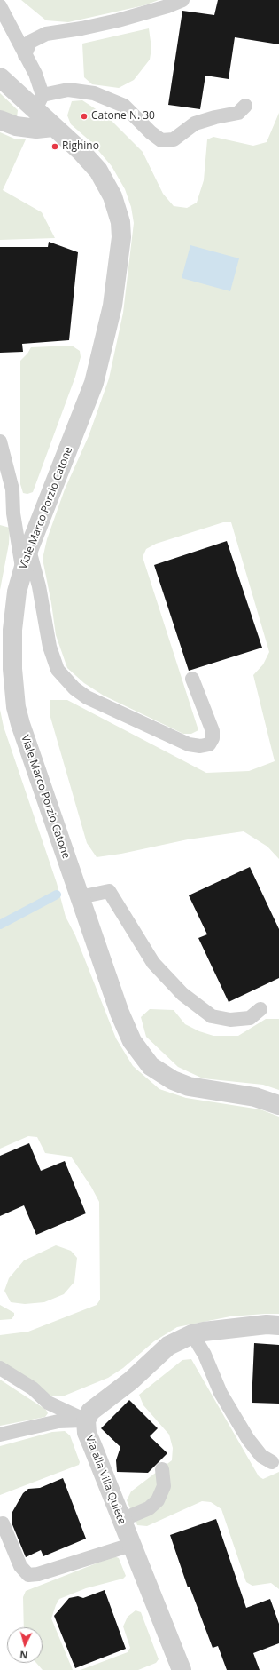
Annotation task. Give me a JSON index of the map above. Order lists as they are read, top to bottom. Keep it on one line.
{"streets":{"street":["Viale Marco Porzio Catone","Via alla Villa Quiete"]},"places":["Catone N. 30","Righino"],"north":"bottom"}
